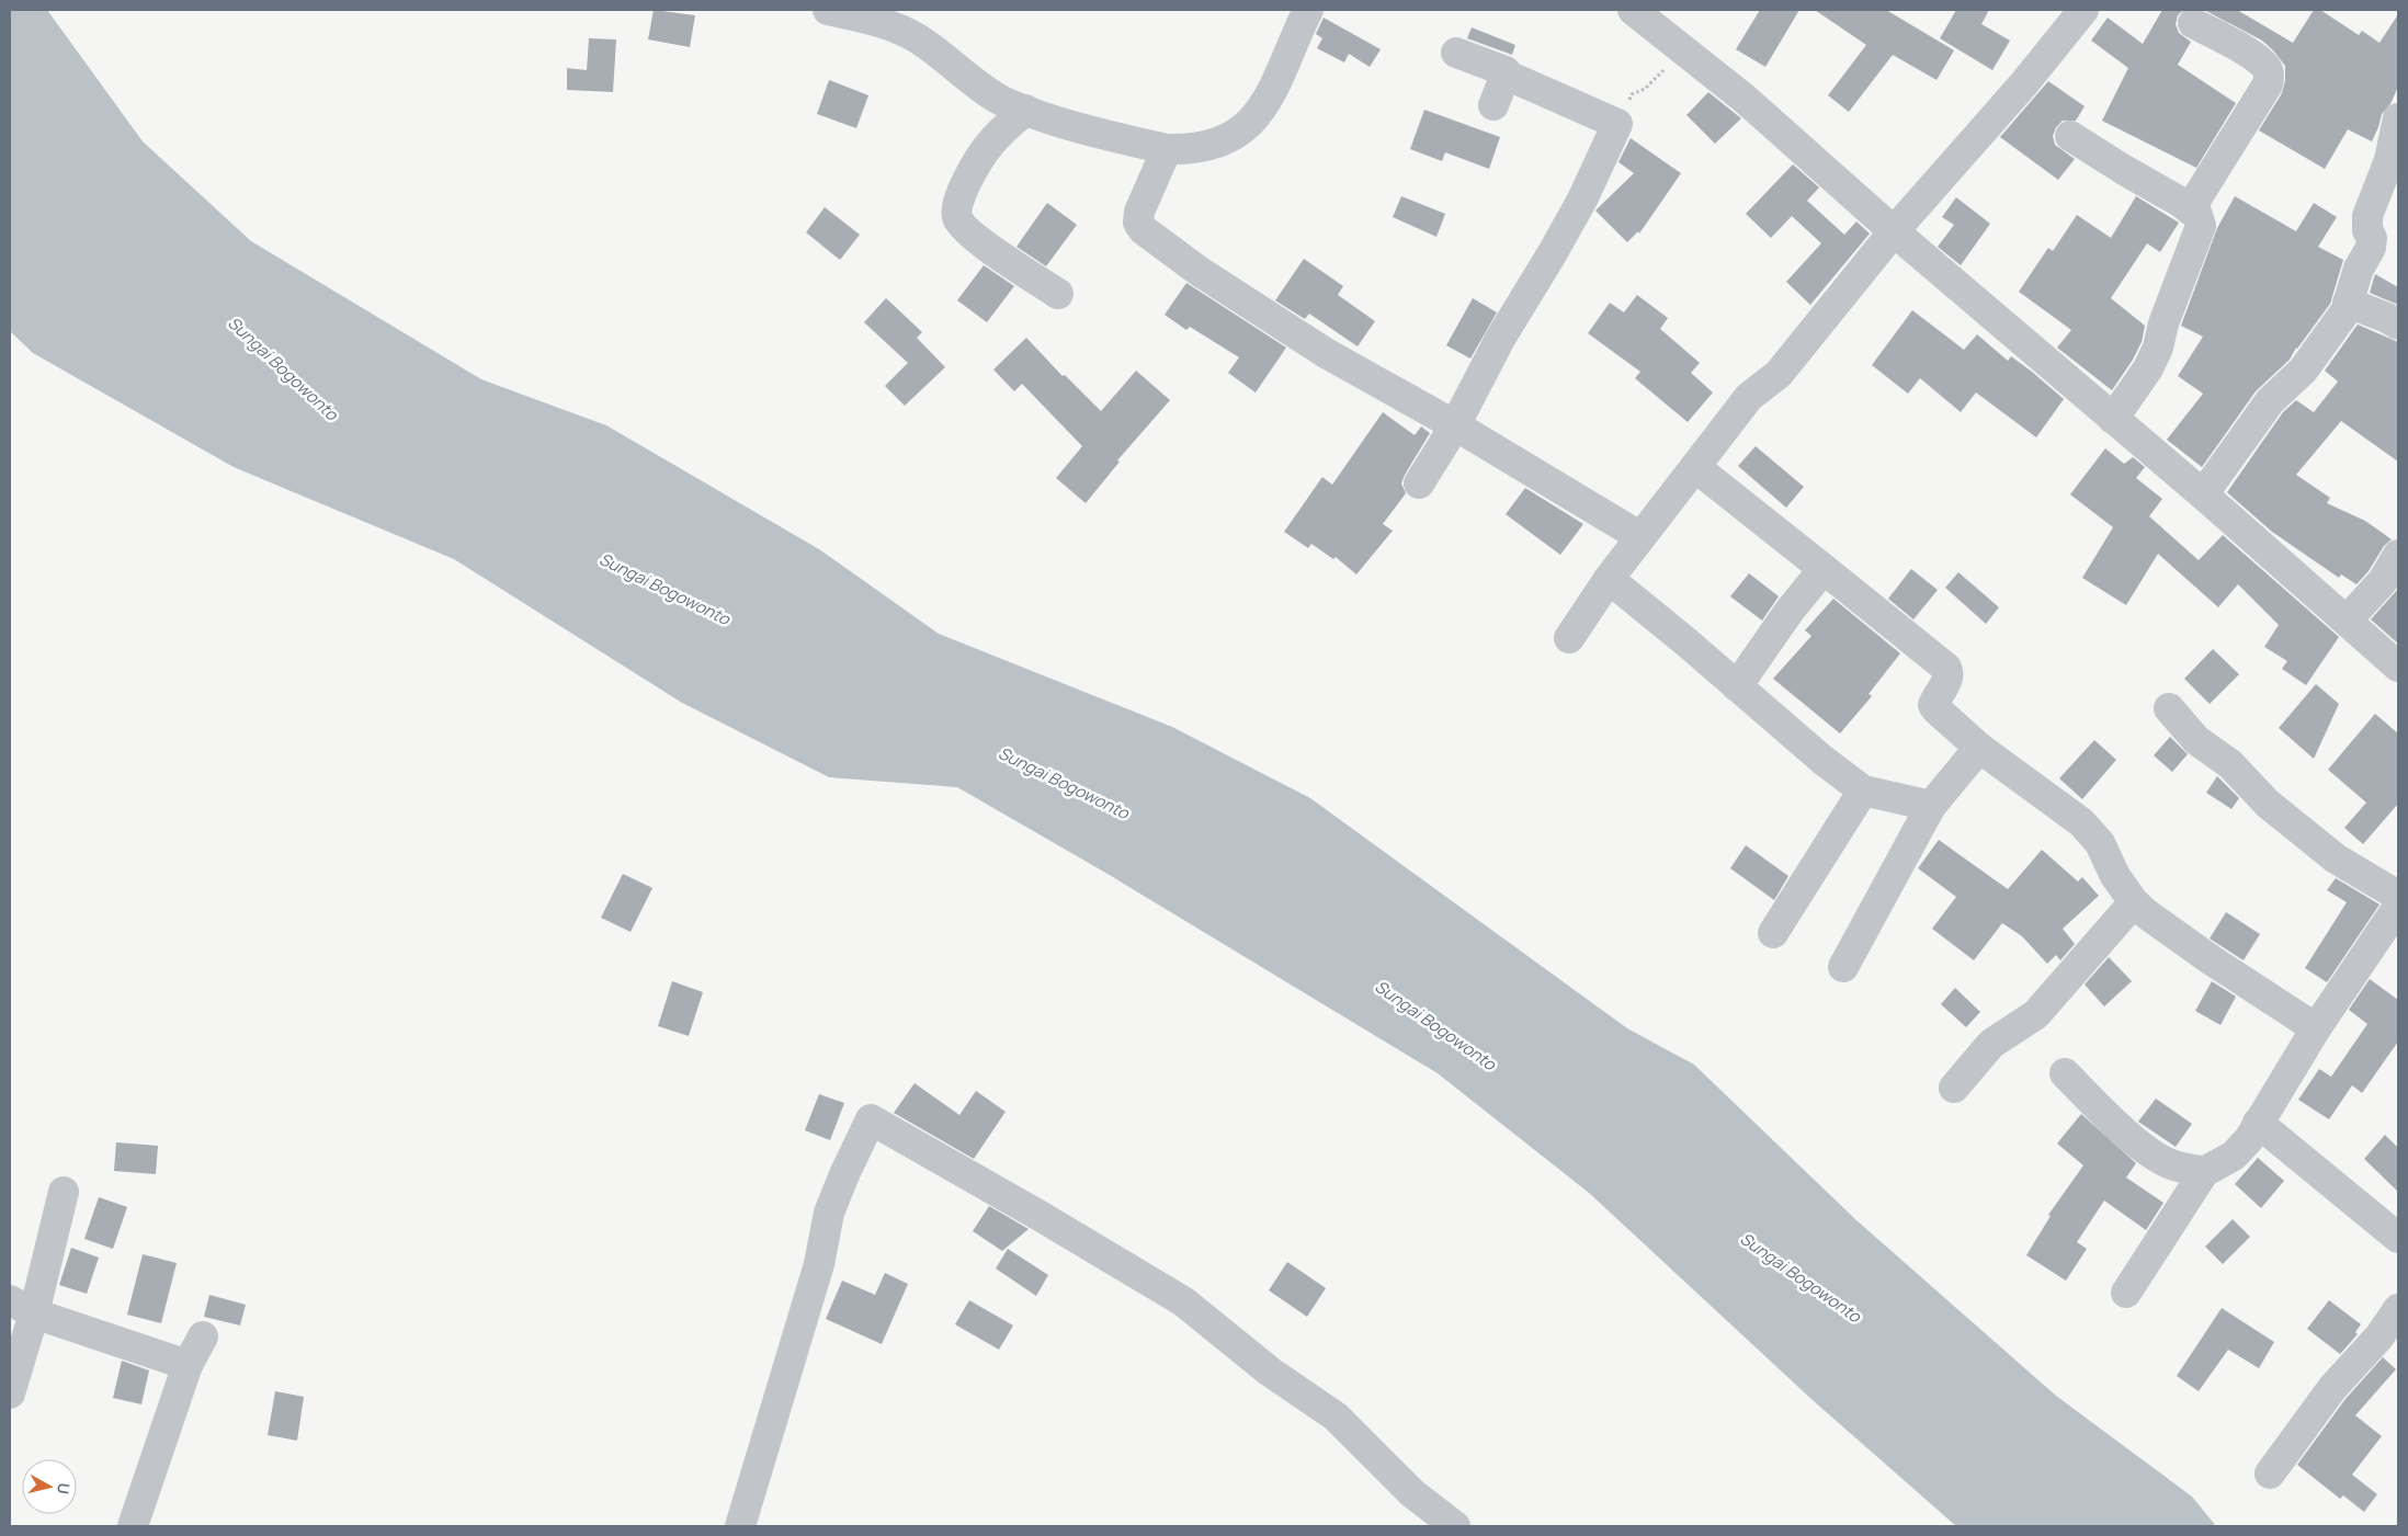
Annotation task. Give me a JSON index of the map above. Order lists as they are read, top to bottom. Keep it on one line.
{"water":["Sungai Bogowonto"],"north":"right"}
